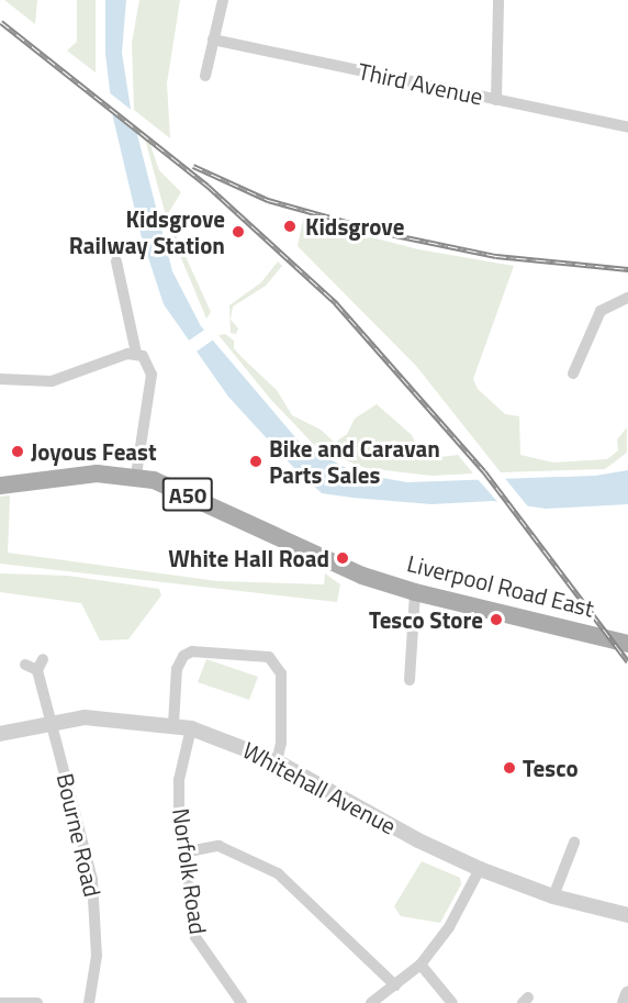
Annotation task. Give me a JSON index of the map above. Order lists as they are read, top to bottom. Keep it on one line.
{"streets":{"main road":["A50","Liverpool Road East"],"street":["Third Avenue","Whitehall Avenue","Bourne Road","Norfolk Road"]},"crossings":[["A50","Liverpool Road East"],["Whitehall Avenue","Bourne Road"],["Whitehall Avenue","Norfolk Road"]],"places":["Kidsgrove","Kidsgrove Railway Station","Joyous Feast","Bike and Caravan Parts Sales","White Hall Road","Tesco Store","Tesco"]}
